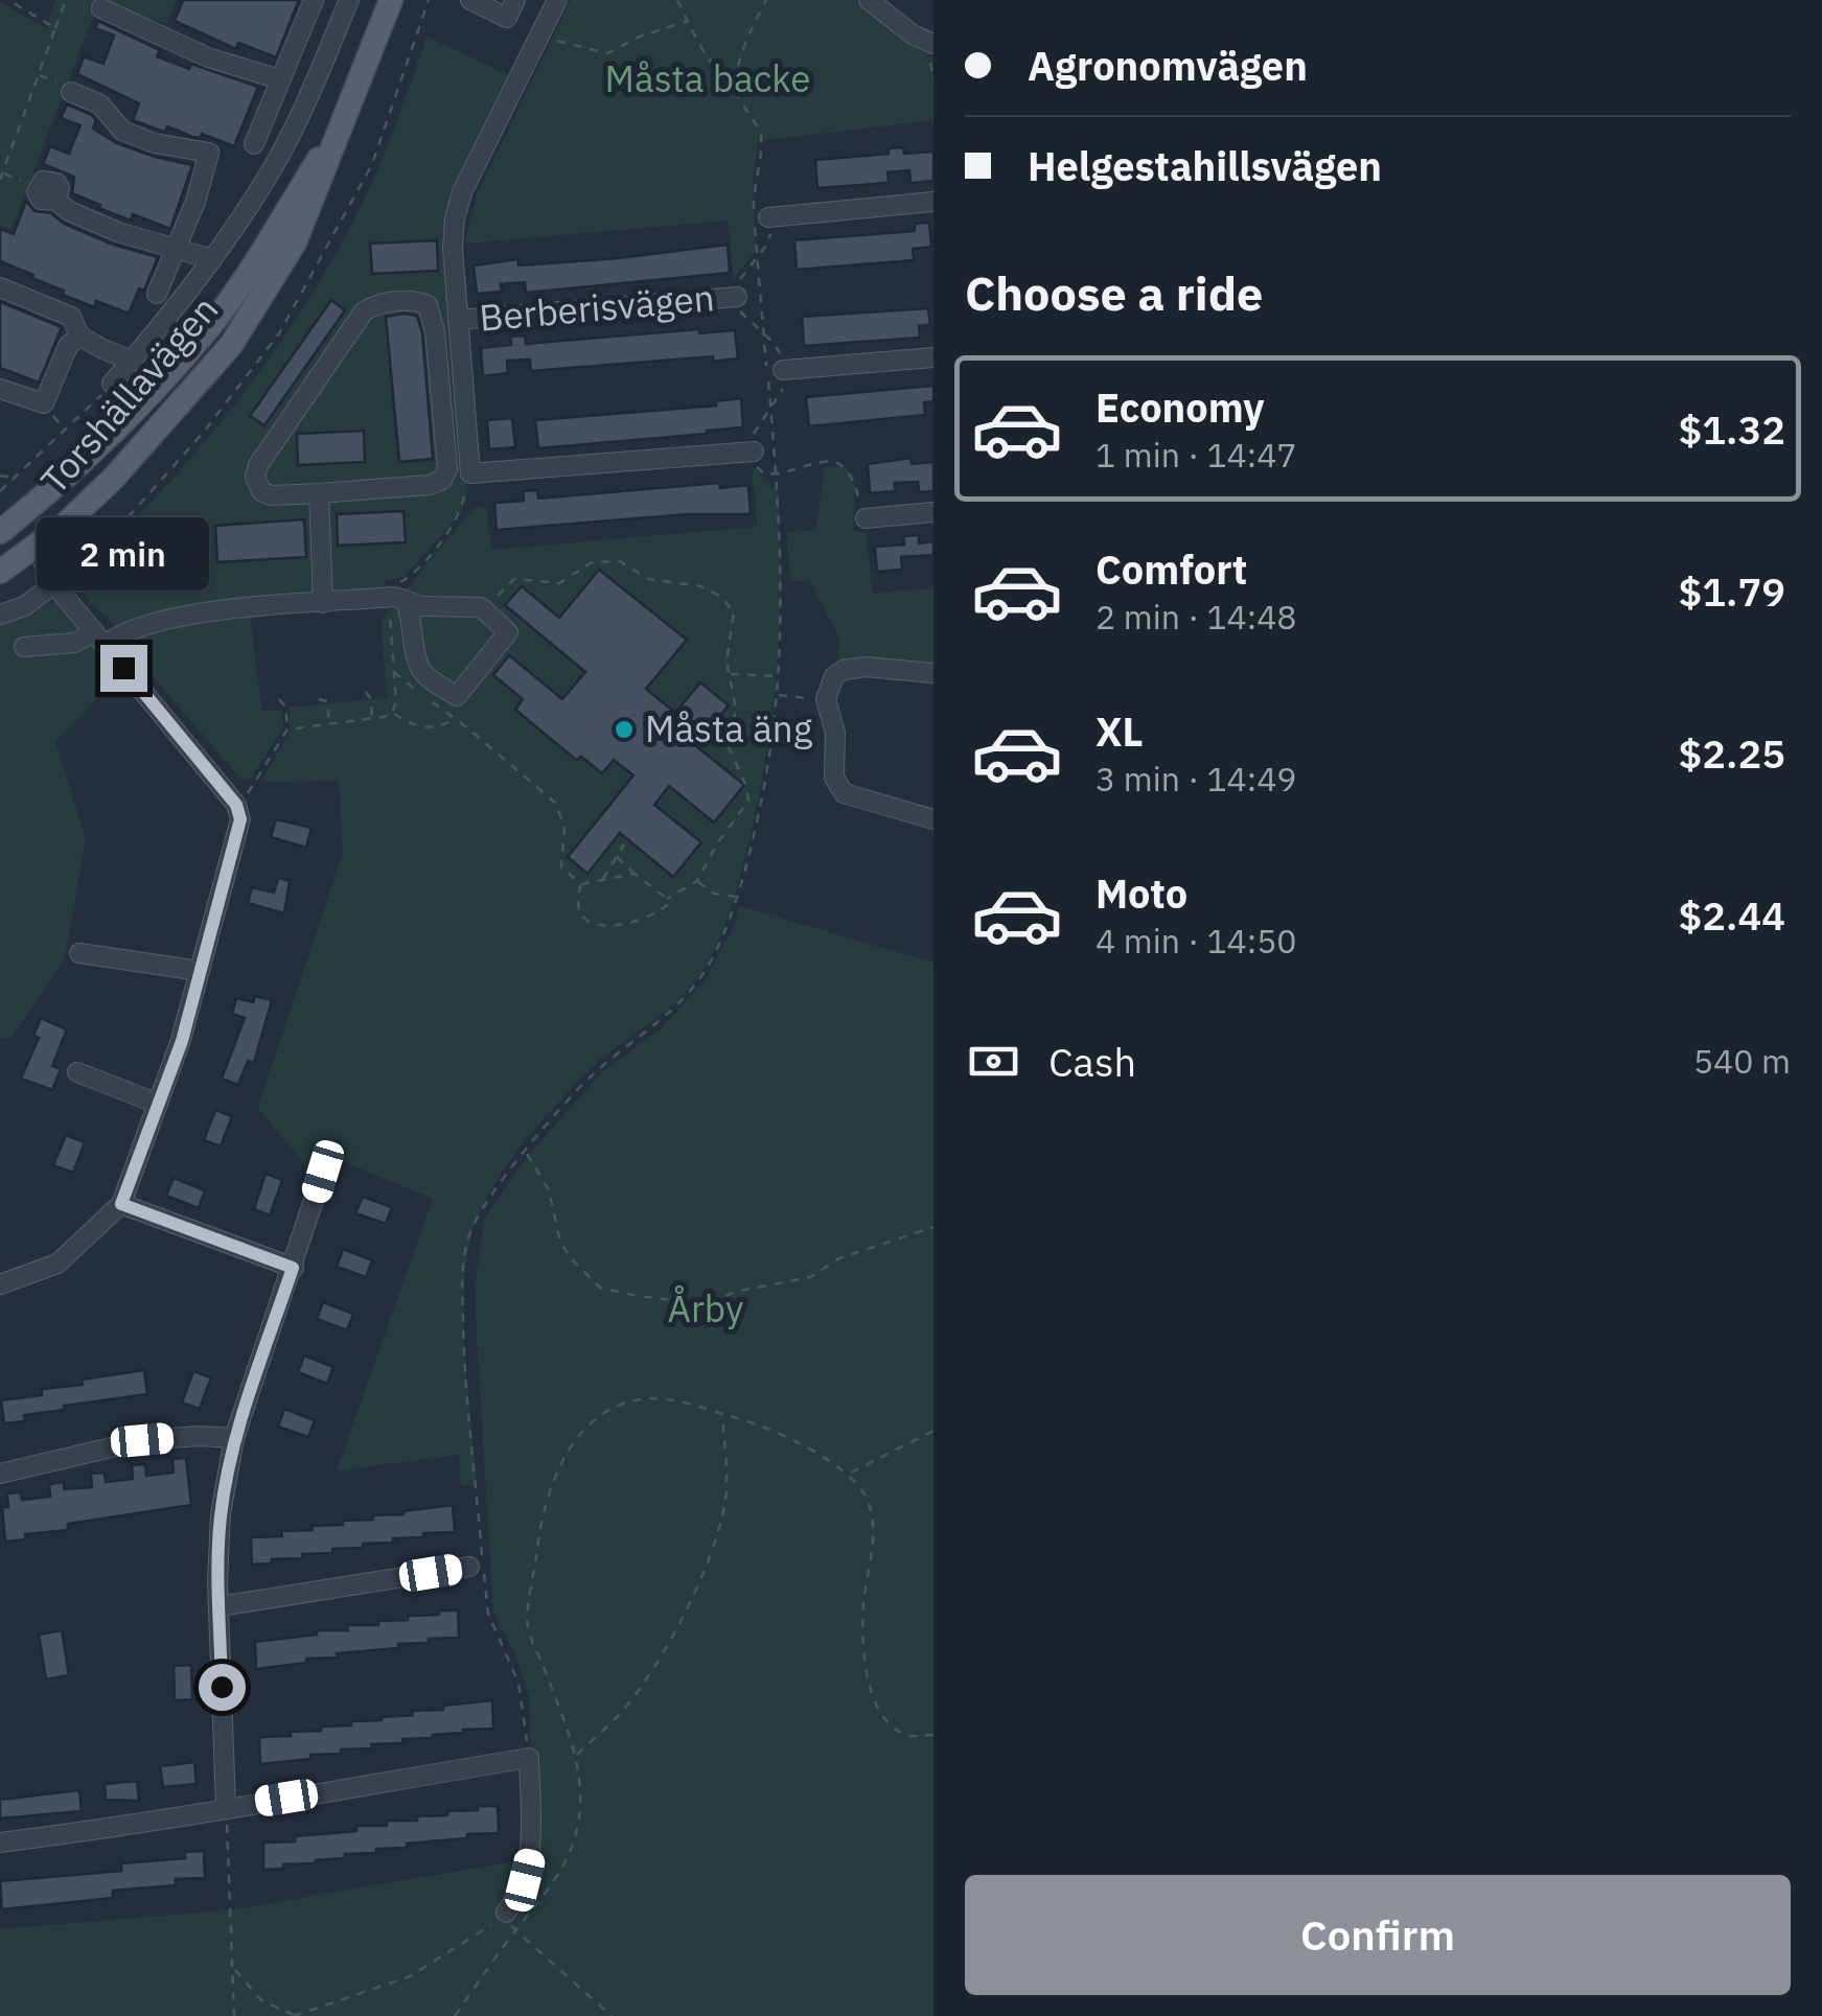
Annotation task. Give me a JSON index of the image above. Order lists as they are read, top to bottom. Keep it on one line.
{"streets":{"main road":["Torshällavägen"],"street":["Berberisvägen"]},"parks":["Måsta backe","Årby"],"places":["Måsta äng"],"page":{"banner":["Agronomvägen","Helgestahillsvägen"],"heading":"Choose a ride","list":[{"name":"Economy","note":"1 min · 14:47","value":"$1.32"},{"name":"Comfort","note":"2 min · 14:48","value":"$1.79"},{"name":"XL","note":"3 min · 14:49","value":"$2.25"},{"name":"Moto","note":"4 min · 14:50","value":"$2.44"}],"bubble":"2 min","pay":["Cash","540 m"],"buttons":"Confirm"}}
